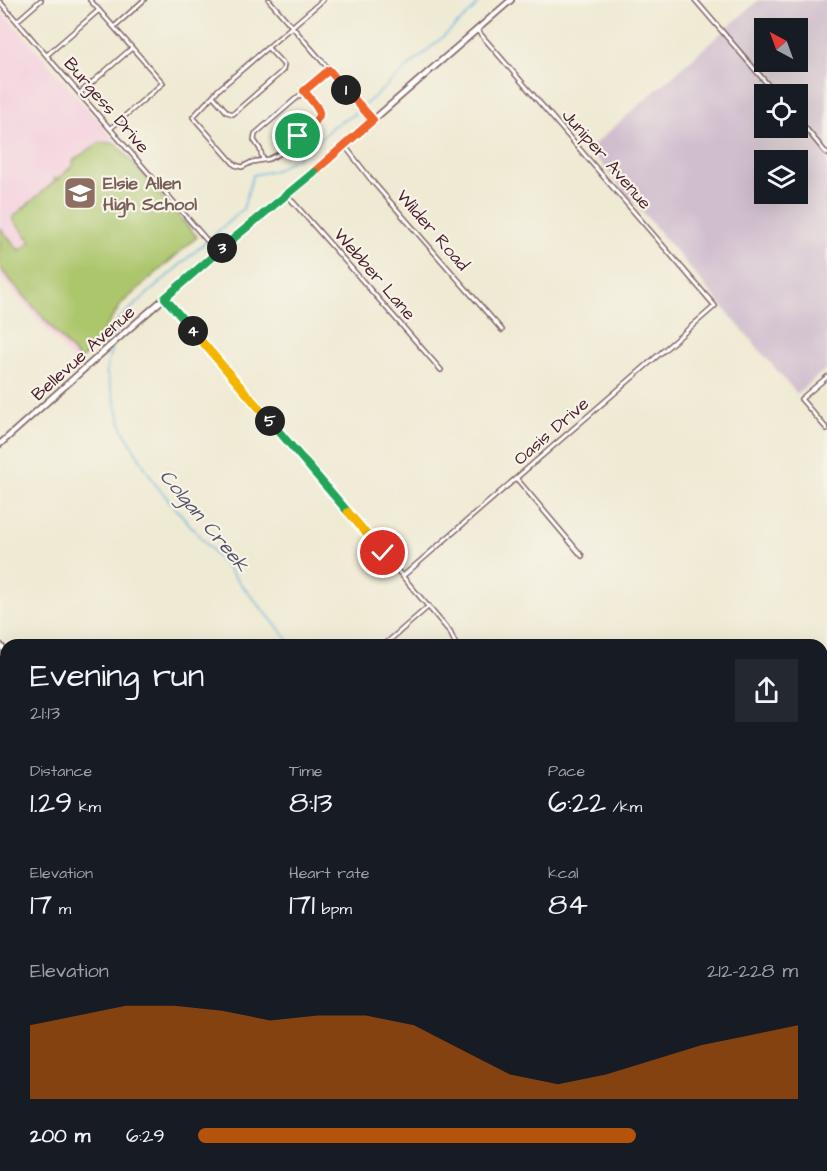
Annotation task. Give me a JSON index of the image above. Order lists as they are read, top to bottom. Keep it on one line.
{"streets":{"street":["Burgess Drive","Juniper Avenue","Wilder Road","Webber Lane","Bellevue Avenue","Oasis Drive"]},"crossings":[["Burgess Drive","Bellevue Avenue"],["Juniper Avenue","Bellevue Avenue"],["Juniper Avenue","Oasis Drive"],["Wilder Road","Bellevue Avenue"],["Webber Lane","Bellevue Avenue"]],"water":["Colgan Creek"],"places":{"school or university":["Elsie Allen High School"]},"north":"top left","page":{"pins":["1","3","4","5"],"heading":["Evening run","21:13"],"stats":[["Distance","1.29 km"],["Time","8:13"],["Pace","6:22 /km"],["Elevation","17 m"],["Heart rate","171 bpm"],["kcal","84"]],"chart":["Elevation","212–228 m"],"list":[{"name":"200 m","note":"6:29"}]}}
